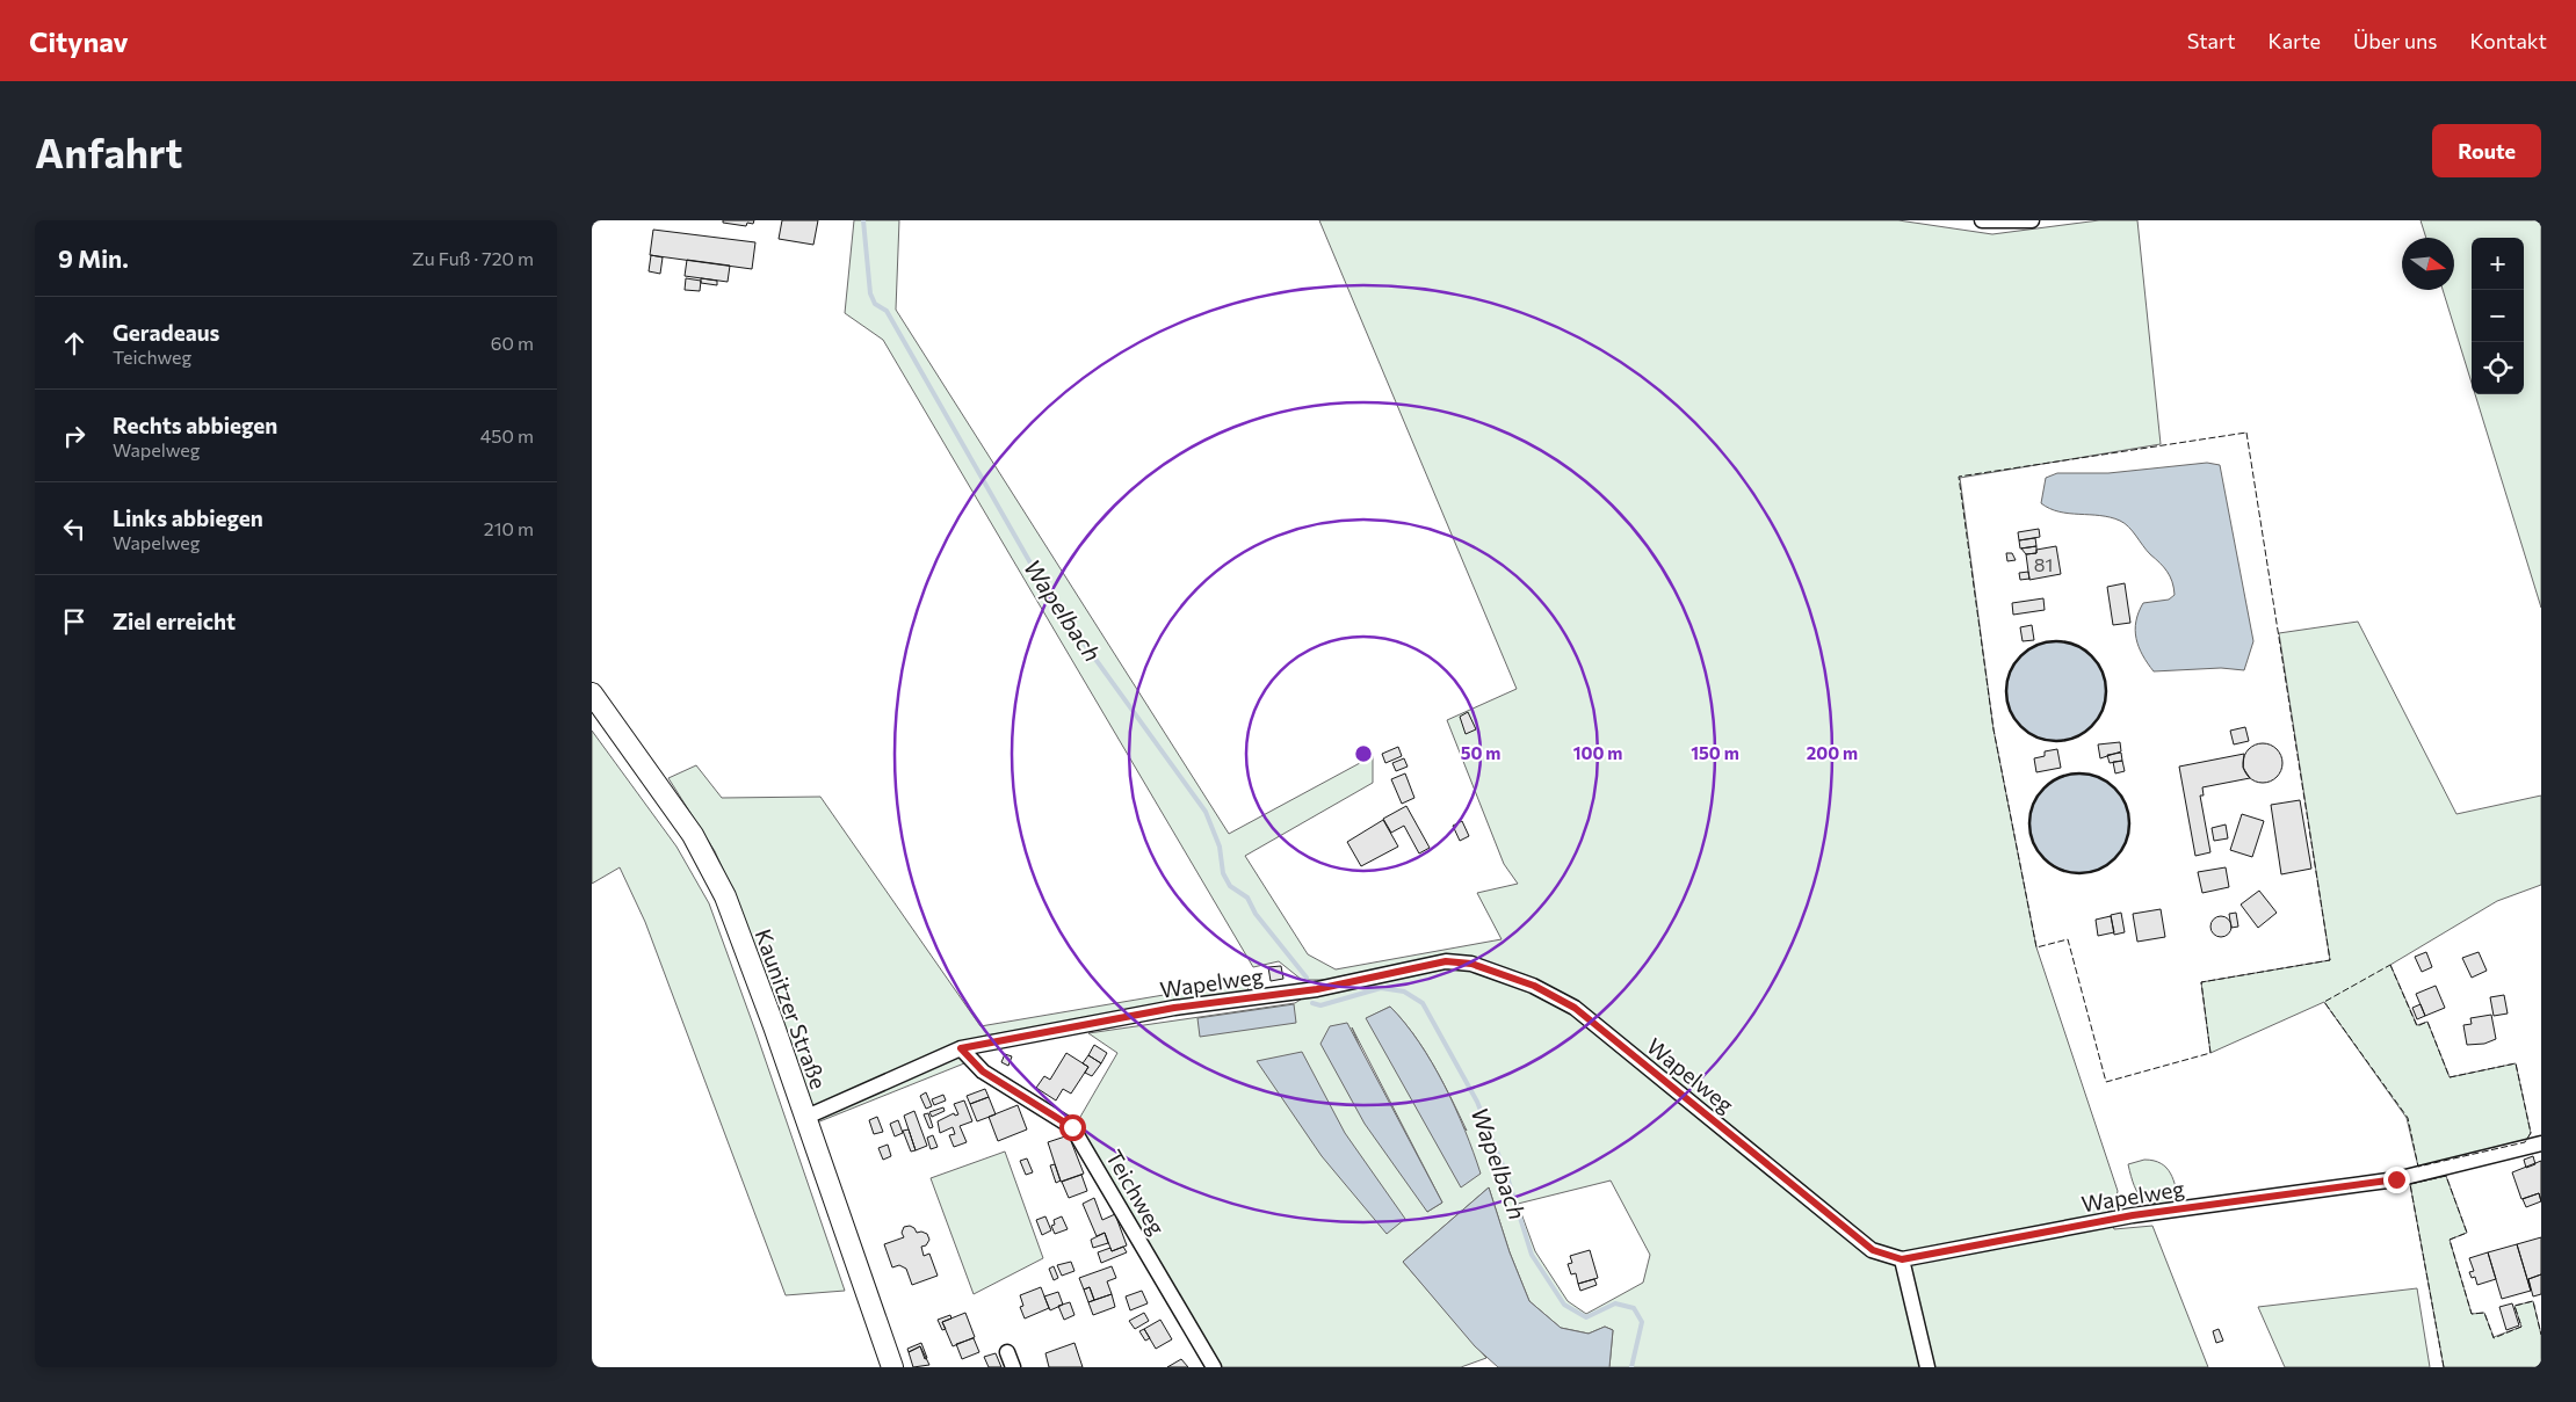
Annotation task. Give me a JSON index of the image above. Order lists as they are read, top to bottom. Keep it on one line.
{"streets":{"street":["Wapelweg","Kaunitzer Straße","Teichweg"]},"crossings":[["Wapelweg","Kaunitzer Straße"],["Wapelweg","Teichweg"]],"water":["Wapelbach"],"house_numbers":["81"],"north":"right","page":{"header":"Citynav","nav":["Start","Karte","Über uns","Kontakt"],"buttons":"Route","title":"Anfahrt","heading":["9 Min.","Zu Fuß · 720 m"],"map_buttons":["+","−"],"list":[["Geradeaus","Teichweg","60 m"],["Rechts abbiegen","Wapelweg","450 m"],["Links abbiegen","Wapelweg","210 m"],"Ziel erreicht"]},"rings":["50 m","100 m","150 m","200 m"]}
